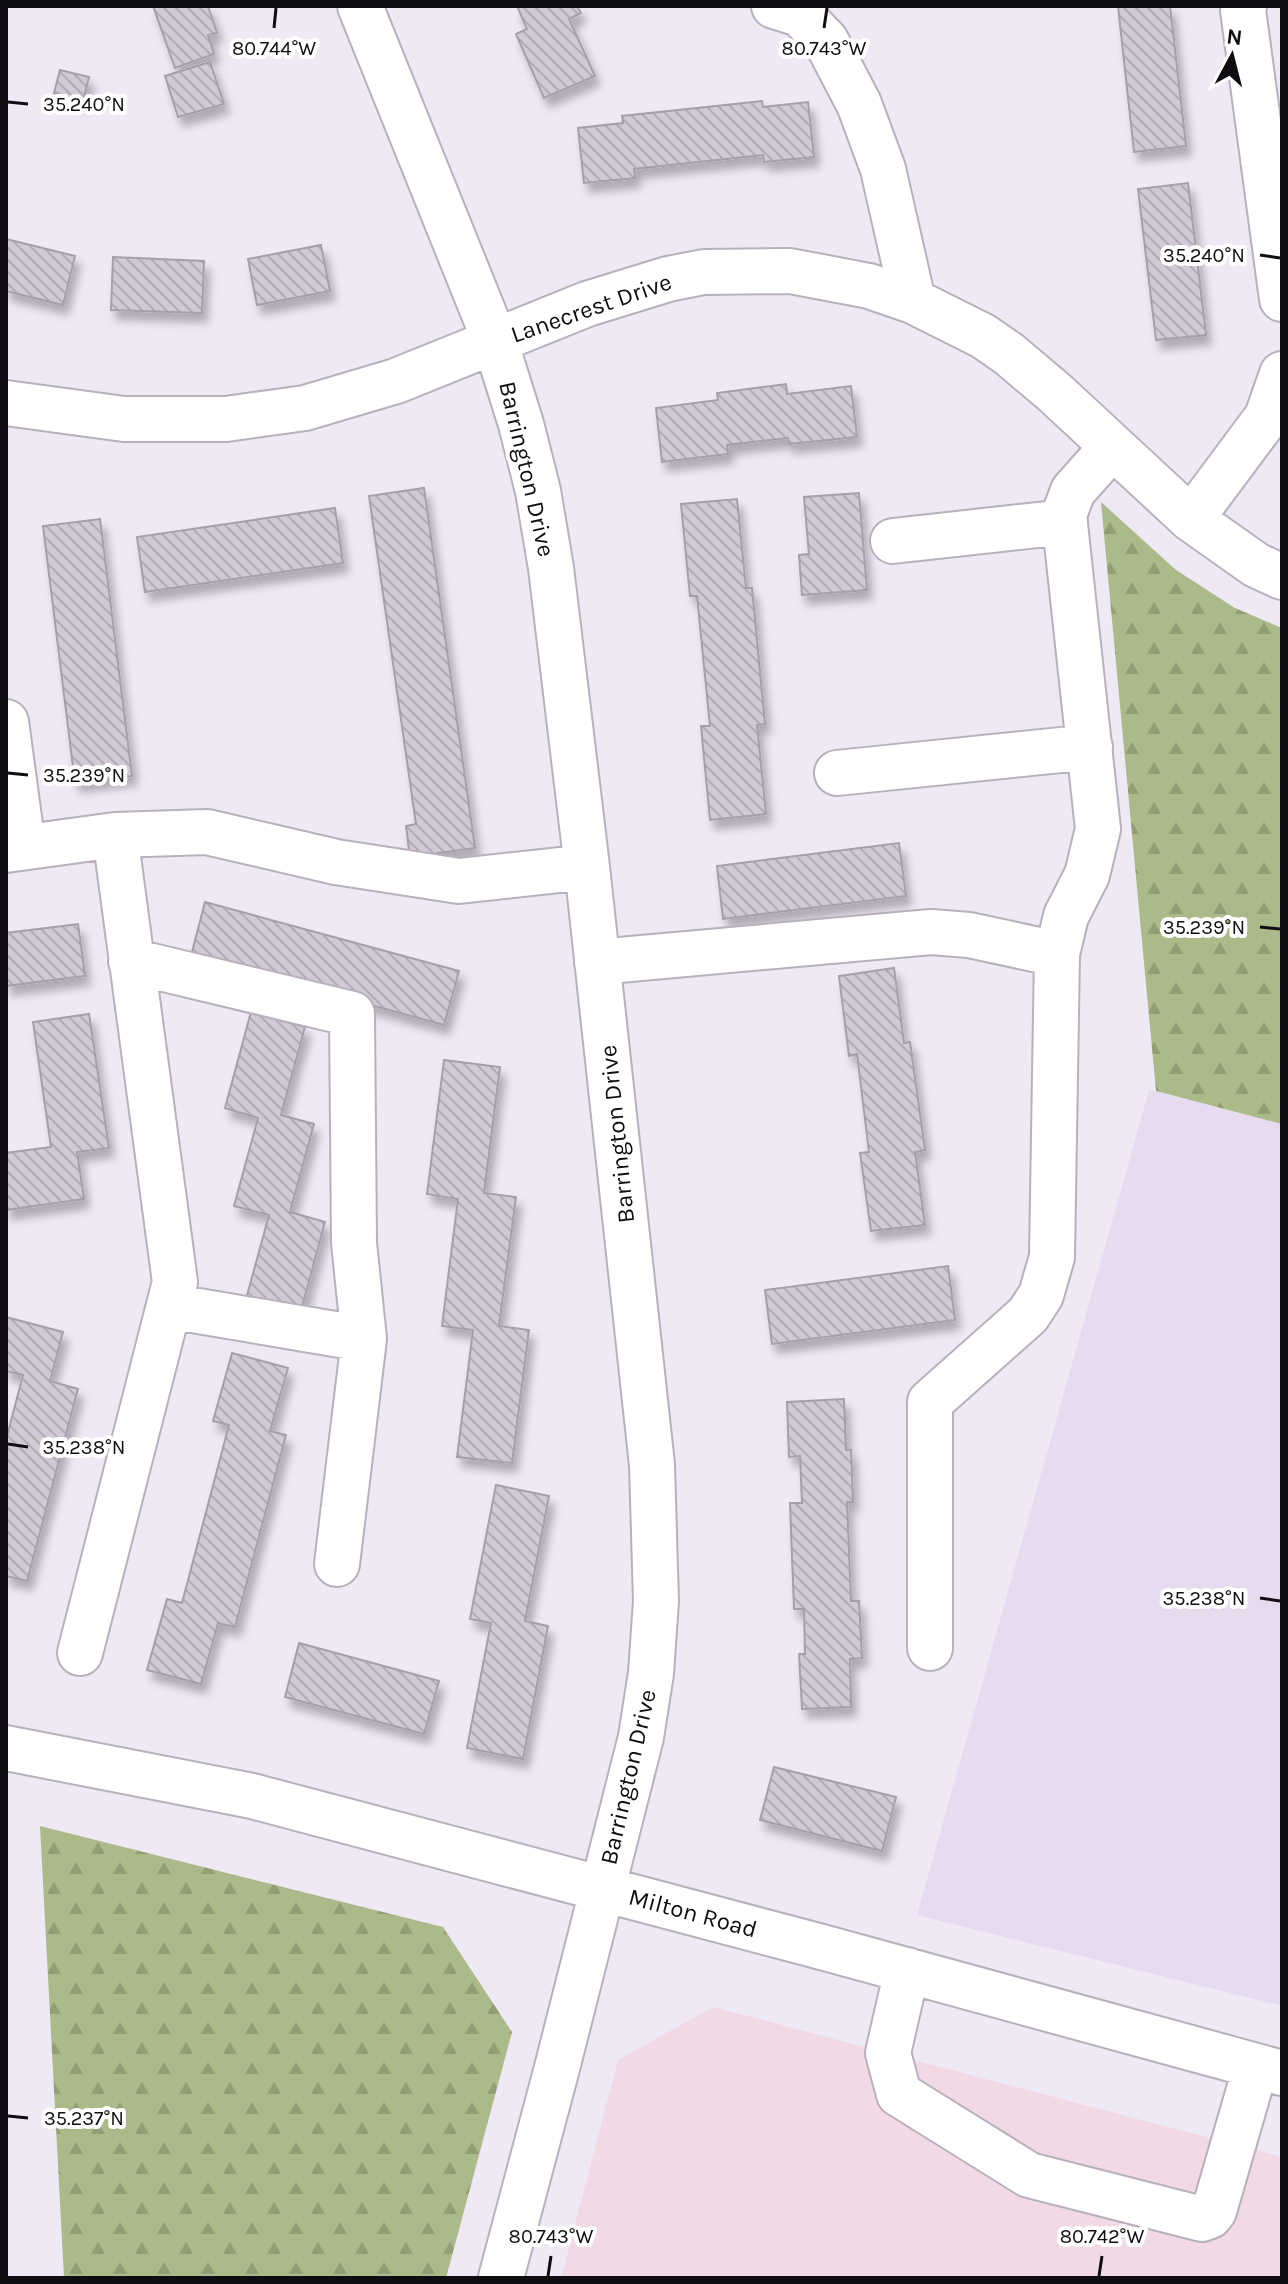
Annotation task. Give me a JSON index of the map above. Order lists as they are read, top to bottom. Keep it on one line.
{"streets":{"street":["Lanecrest Drive","Barrington Drive","Milton Road"]},"crossings":[["Lanecrest Drive","Barrington Drive"],["Barrington Drive","Milton Road"]],"north":"top","coordinates":["80.744°W","80.743°W","35.240°N","35.239°N","35.238°N","35.237°N","80.742°W"]}
